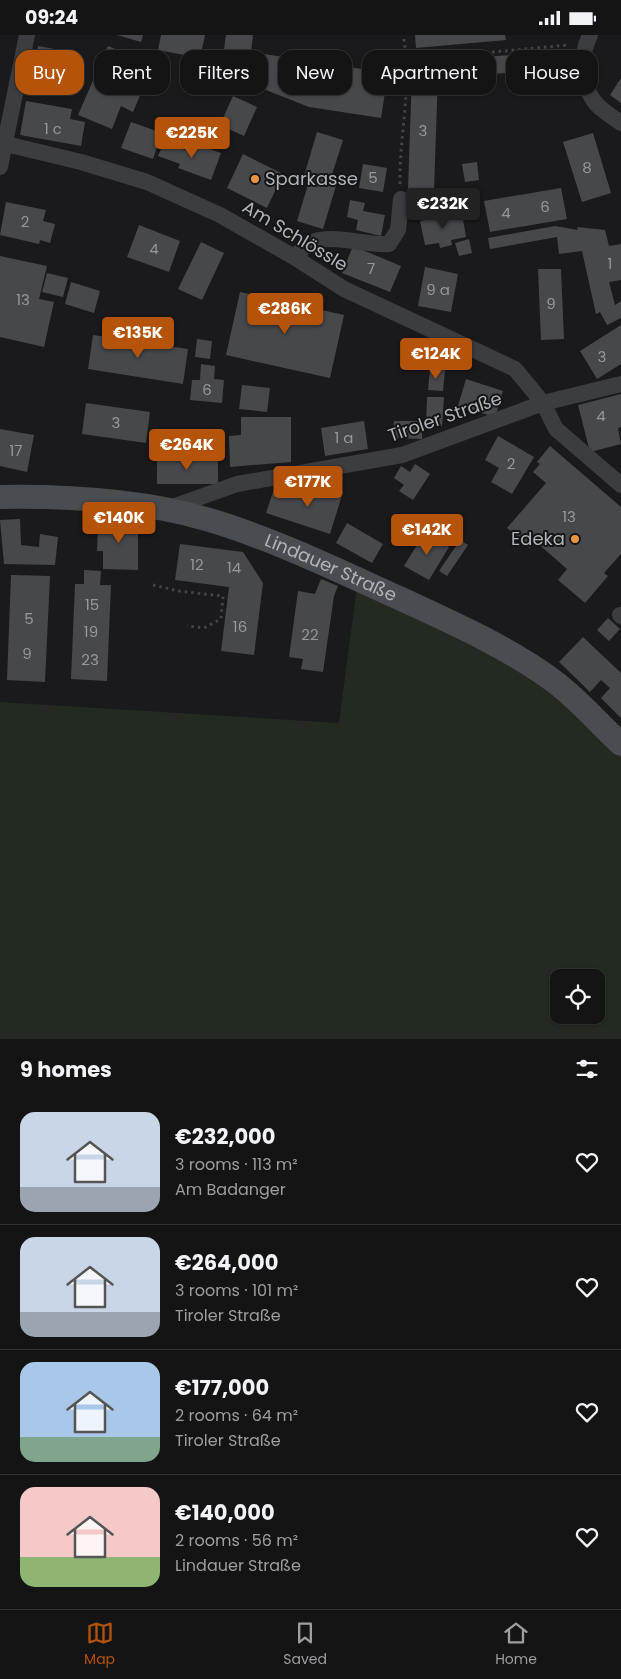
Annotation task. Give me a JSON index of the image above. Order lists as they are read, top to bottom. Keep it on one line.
{"streets":{"main road":["Lindauer Straße"],"street":["Am Schlössle","Tiroler Straße"]},"crossings":[["Am Schlössle","Tiroler Straße"],["Tiroler Straße","Lindauer Straße"]],"places":["Sparkasse","Edeka"],"house_numbers":["1 c","3","8","5","6","4","2","4","1","7","9 a","13","9","3","6","4","3","1 a","17","2","13","12","14","15","5","16","19","22","9","23"],"page":{"status":"09:24","chip":["Buy","Rent","Filters","New","Apartment","House"],"price":["€225K","€232K","€286K","€135K","€124K","€264K","€177K","€140K","€142K"],"heading":"9 homes","list":[{"name":"€232,000","note":"3 rooms · 113 m² · Am Badanger"},{"name":"€264,000","note":"3 rooms · 101 m² · Tiroler Straße"},{"name":"€177,000","note":"2 rooms · 64 m² · Tiroler Straße"},{"name":"€140,000","note":"2 rooms · 56 m² · Lindauer Straße"}],"tabs":["Map","Saved","Home"]}}
